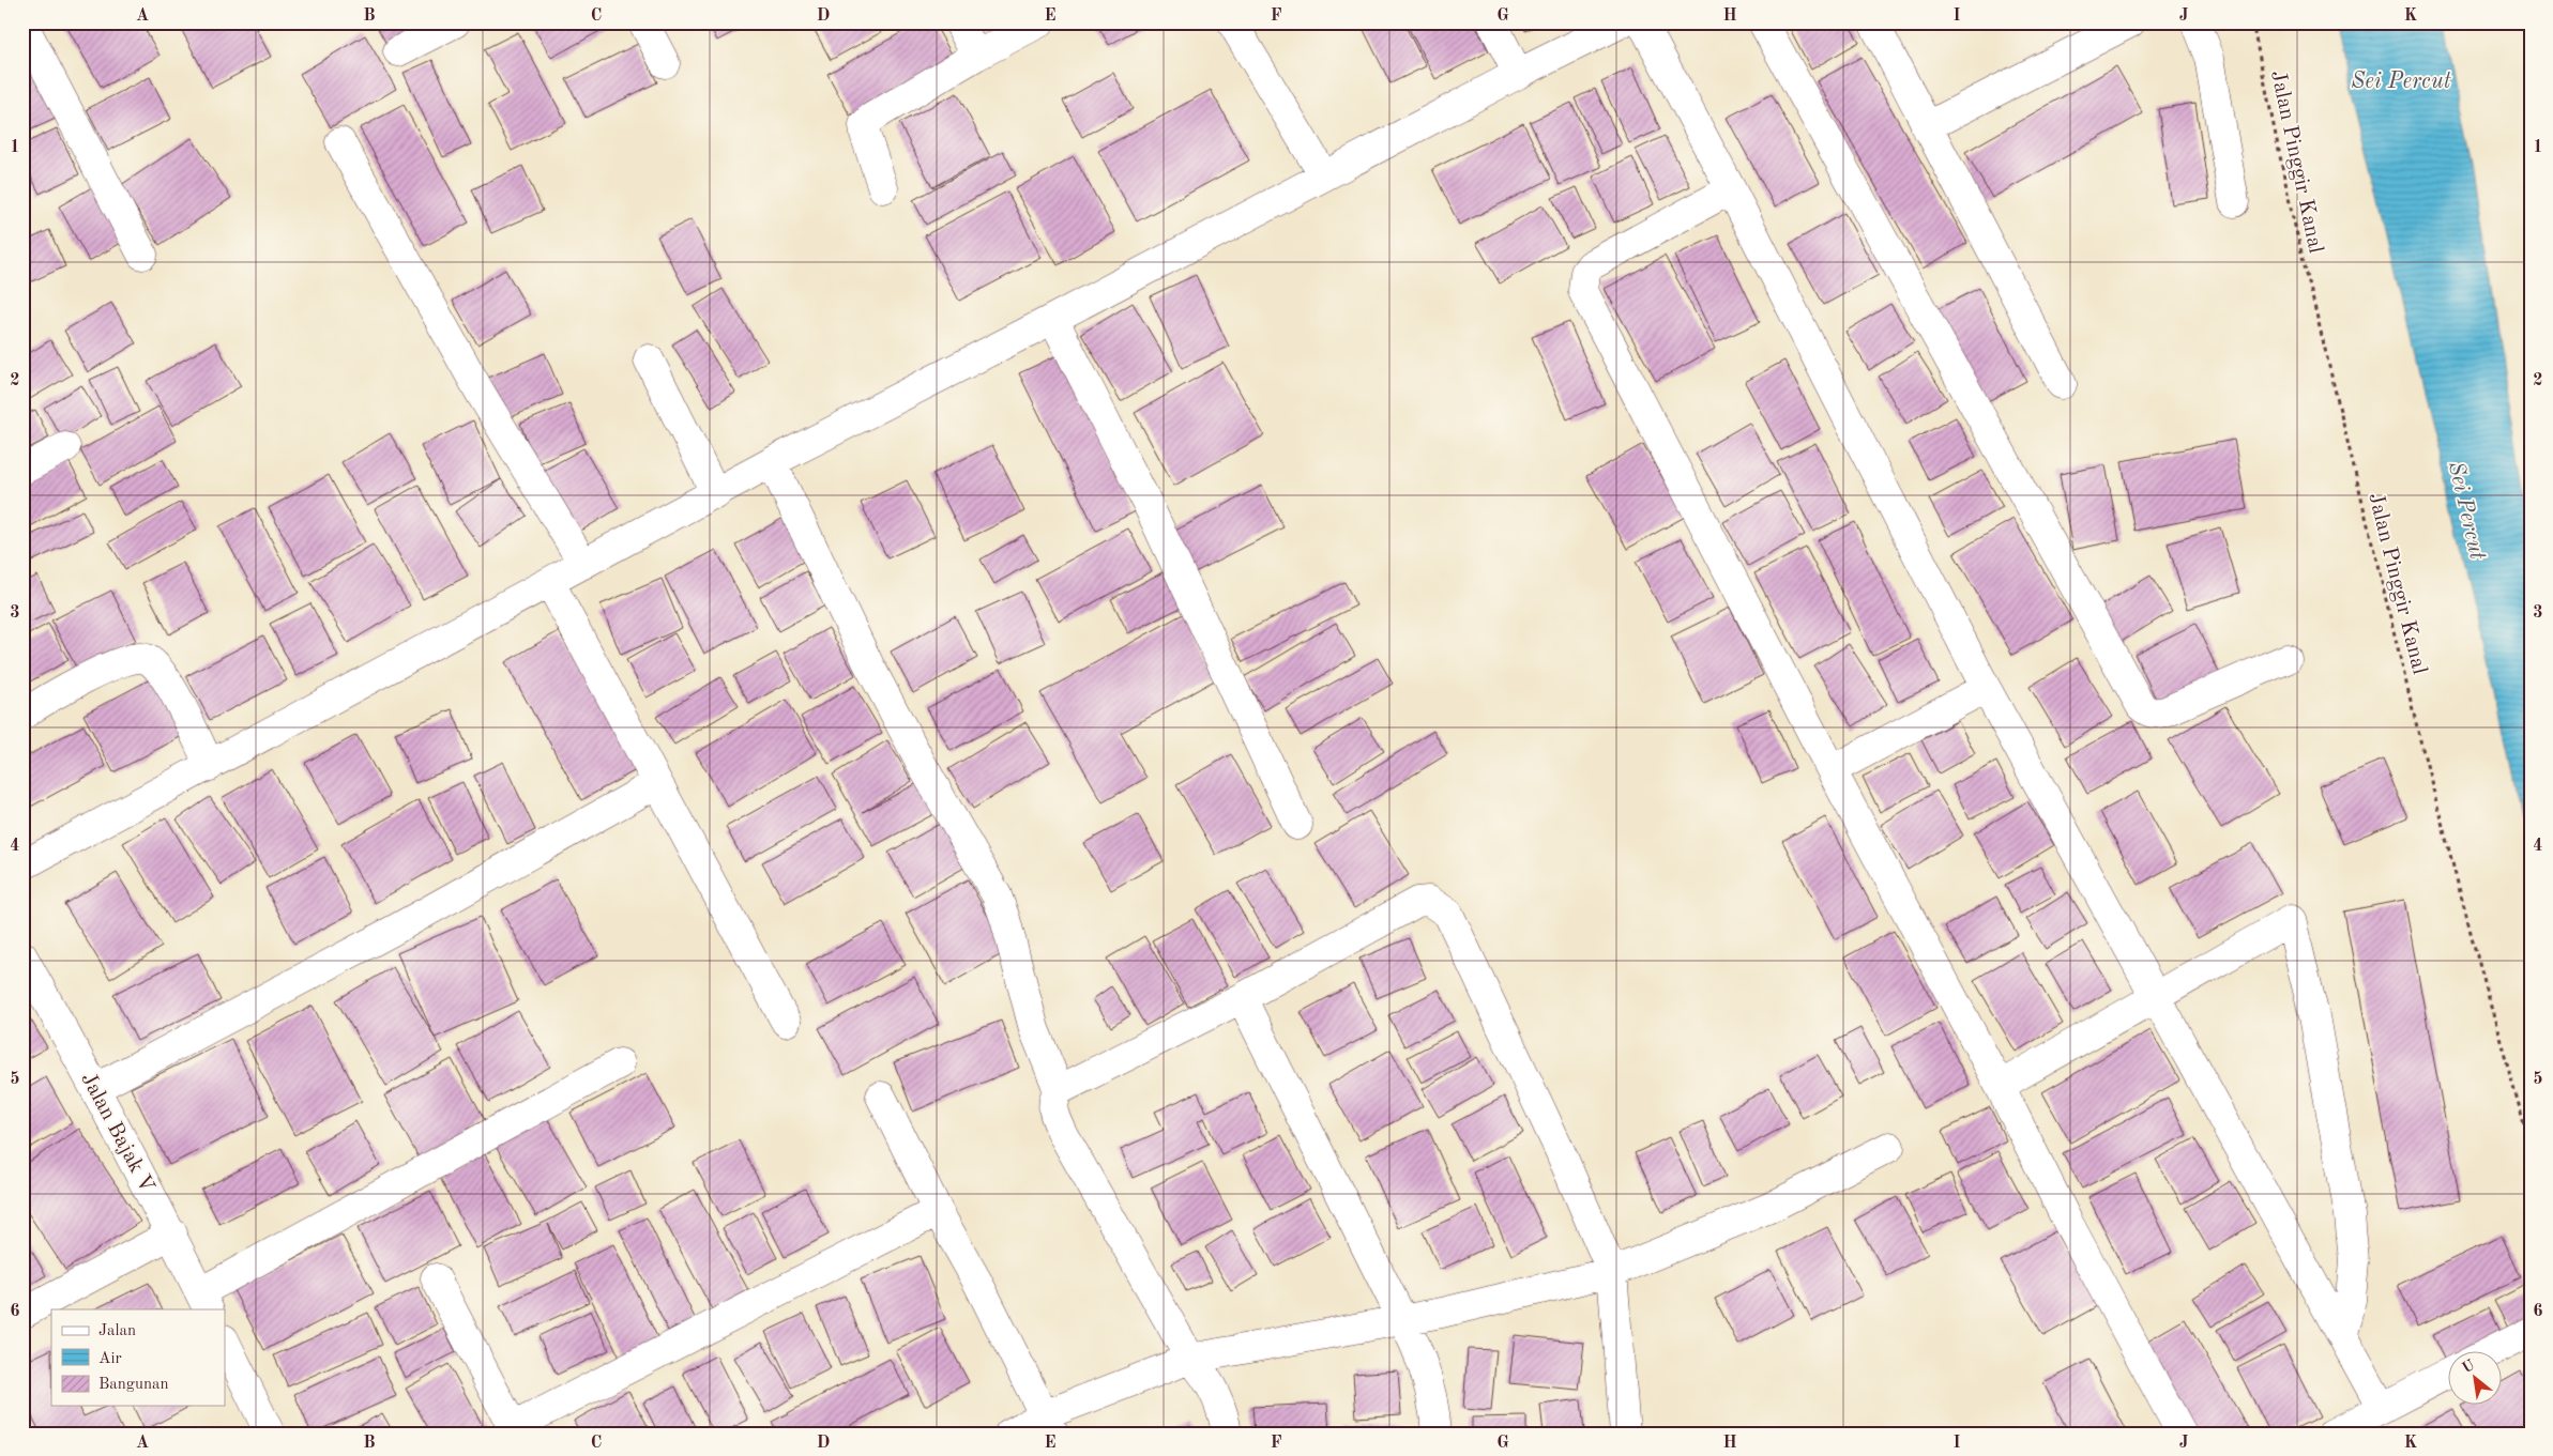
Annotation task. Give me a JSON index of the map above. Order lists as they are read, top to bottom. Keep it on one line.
{"streets":{"street":["Jalan Bajak V"],"path":["Jalan Pinggir Kanal"]},"water":["Sei Percut"],"legend":["Jalan","Air","Bangunan"],"north":"top left","grid":{"columns":["A","B","C","D","E","F","G","H","I","J","K"],"rows":["1","2","3","4","5","6"]}}
